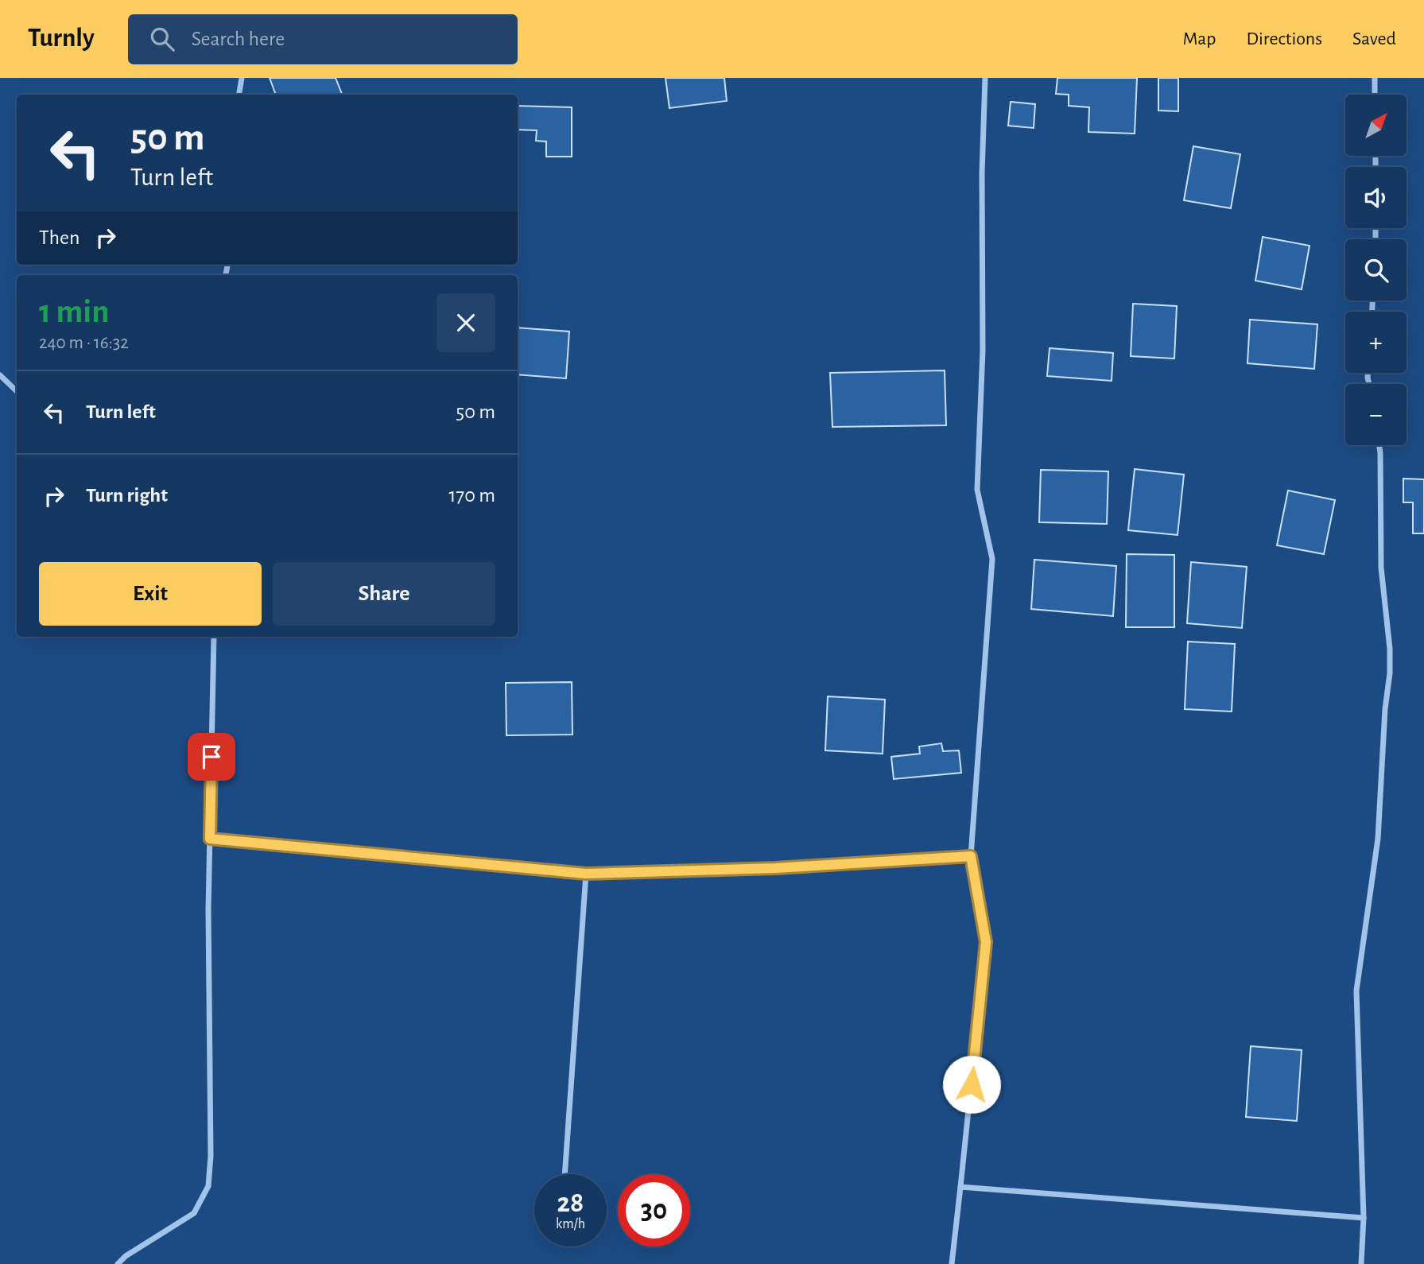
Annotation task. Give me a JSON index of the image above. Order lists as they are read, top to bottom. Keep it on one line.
{"north":"top right","page":{"header":"Turnly","search":"Search here","nav":["Map","Directions","Saved"],"map_buttons":["+","−"],"turn":["50 m","Turn left"],"then":"Then","heading":["1 min","240 m · 16:32"],"list":[{"name":"Turn left","value":"50 m"},{"name":"Turn right","value":"170 m"}],"buttons":["Exit","Share"],"speed":"28 km/h","limit":"30"}}
